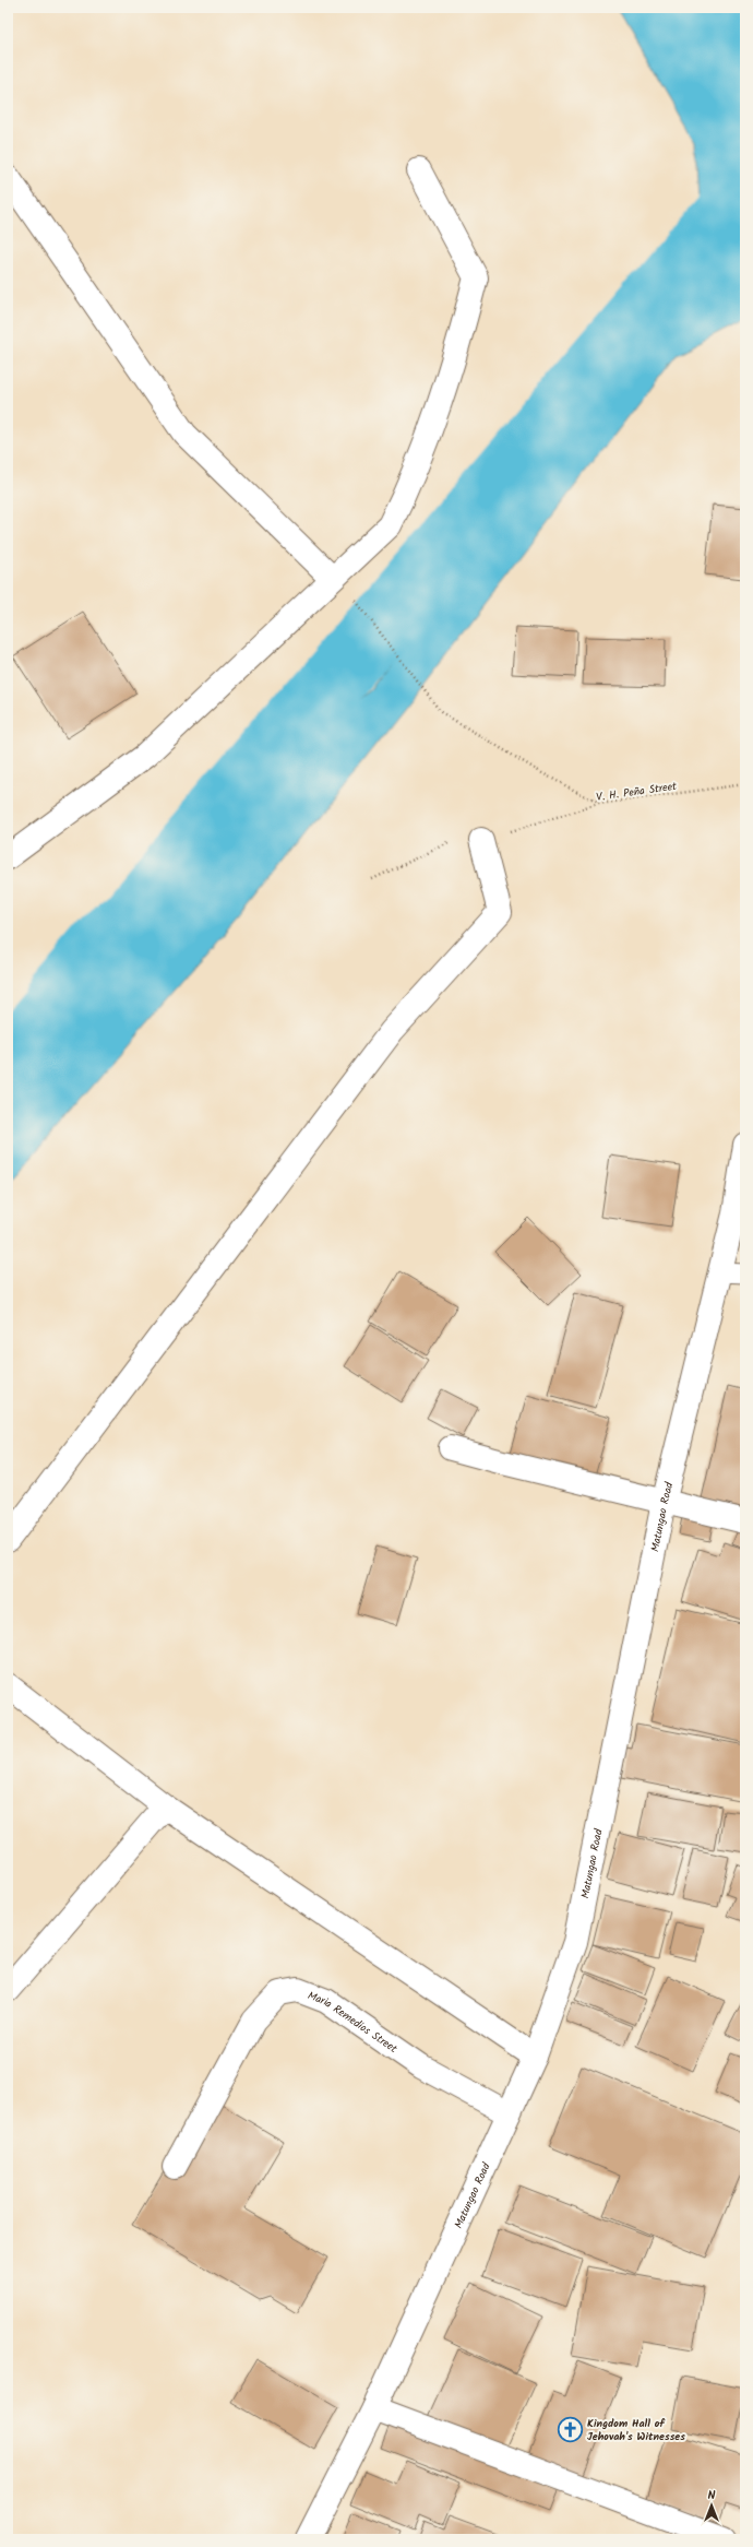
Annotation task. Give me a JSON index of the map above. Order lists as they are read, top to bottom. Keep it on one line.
{"streets":{"street":["Matungao Road","Maria Remedios Street"],"path":["V. H. Peña Street"]},"crossings":[["Matungao Road","Maria Remedios Street"]],"places":{"church":["Kingdom Hall of Jehovah's Witnesses"]},"north":"top"}
